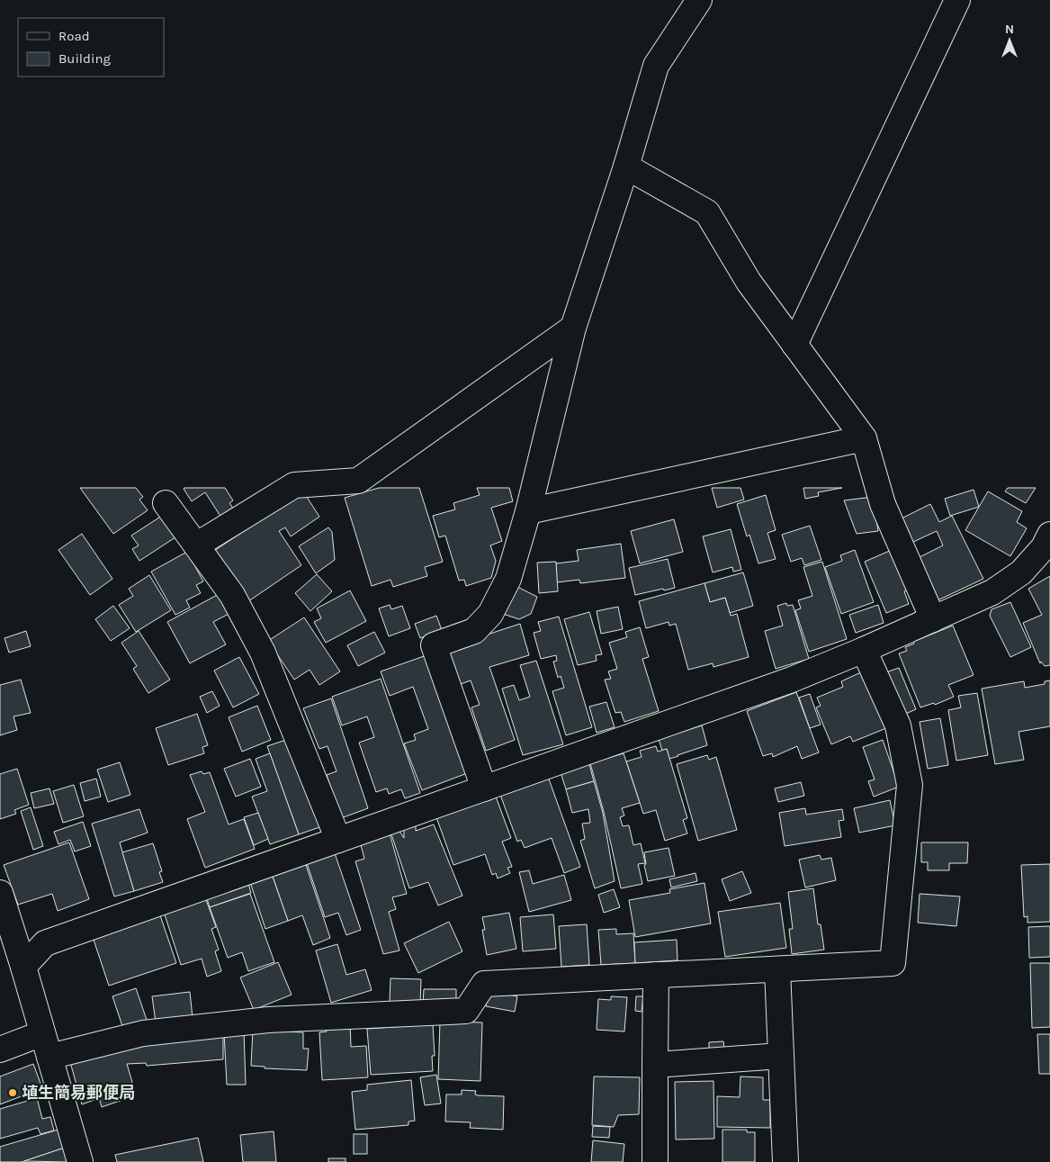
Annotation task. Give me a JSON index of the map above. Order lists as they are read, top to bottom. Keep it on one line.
{"places":["埴生簡易郵便局"],"legend":["Road","Building"],"north":"top"}
